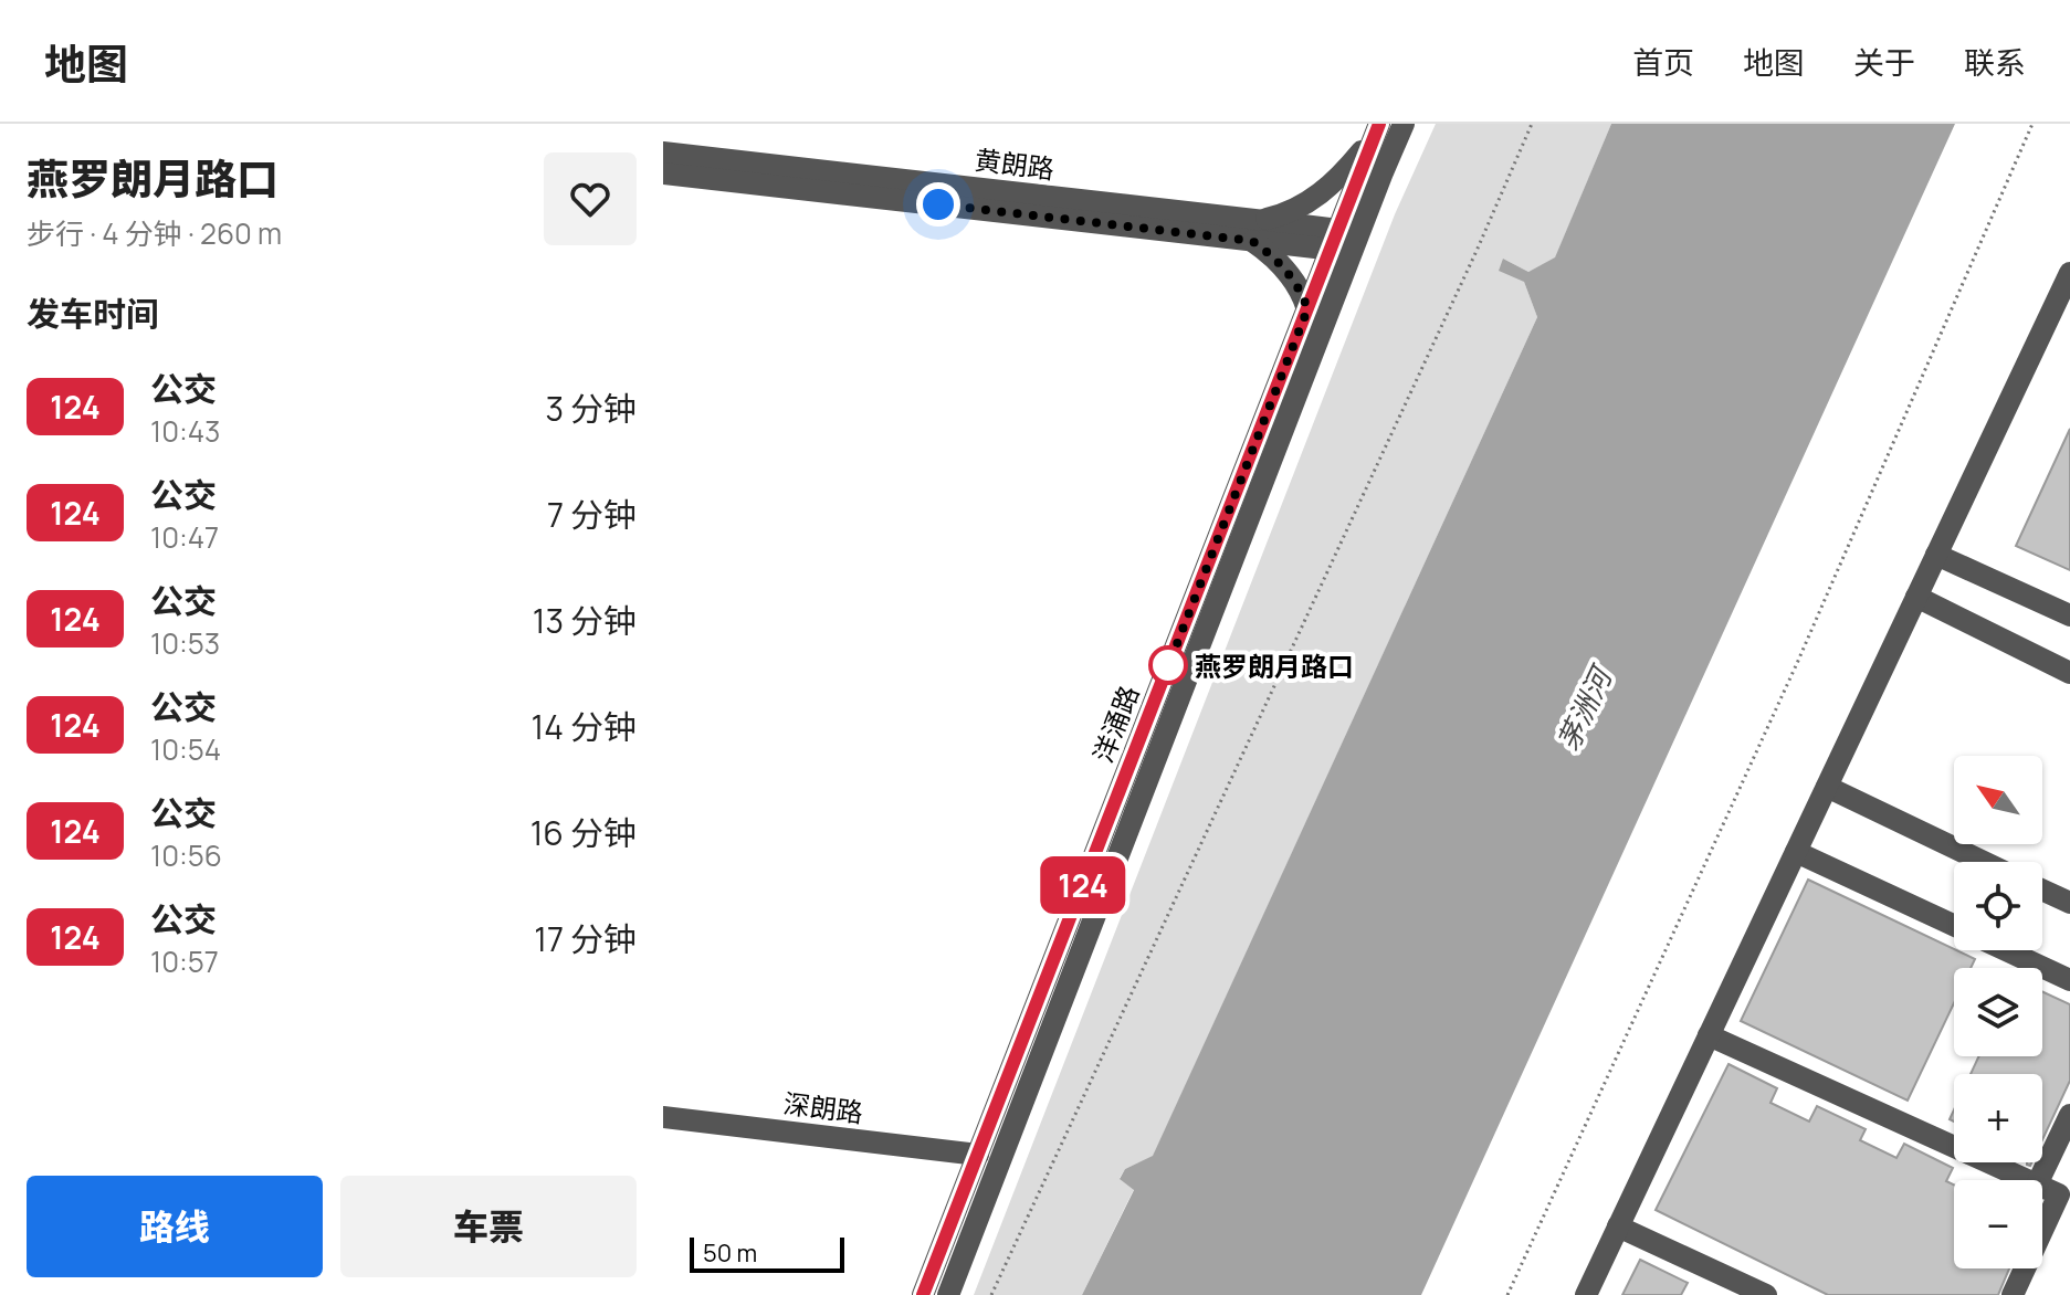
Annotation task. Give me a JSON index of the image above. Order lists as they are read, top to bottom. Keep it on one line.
{"streets":{"street":["黄朗路","洋涌路","深朗路"]},"crossings":[["黄朗路","洋涌路"],["洋涌路","深朗路"]],"water":["茅洲河"],"places":["燕罗朗月路口"],"lines":["bus line 124"],"scale_bar":"50 m","north":"top left","page":{"header":"地图","nav":["首页","地图","关于","联系"],"heading":[["燕罗朗月路口","步行 · 4 分钟 · 260 m"],"发车时间"],"on_map":"124","list":[{"mark":"124","name":"公交","note":"10:43","value":"3 分钟"},{"mark":"124","name":"公交","note":"10:47","value":"7 分钟"},{"mark":"124","name":"公交","note":"10:53","value":"13 分钟"},{"mark":"124","name":"公交","note":"10:54","value":"14 分钟"},{"mark":"124","name":"公交","note":"10:56","value":"16 分钟"},{"mark":"124","name":"公交","note":"10:57","value":"17 分钟"}],"map_buttons":["+","−"],"buttons":["路线","车票"],"scale":"50 m"}}
